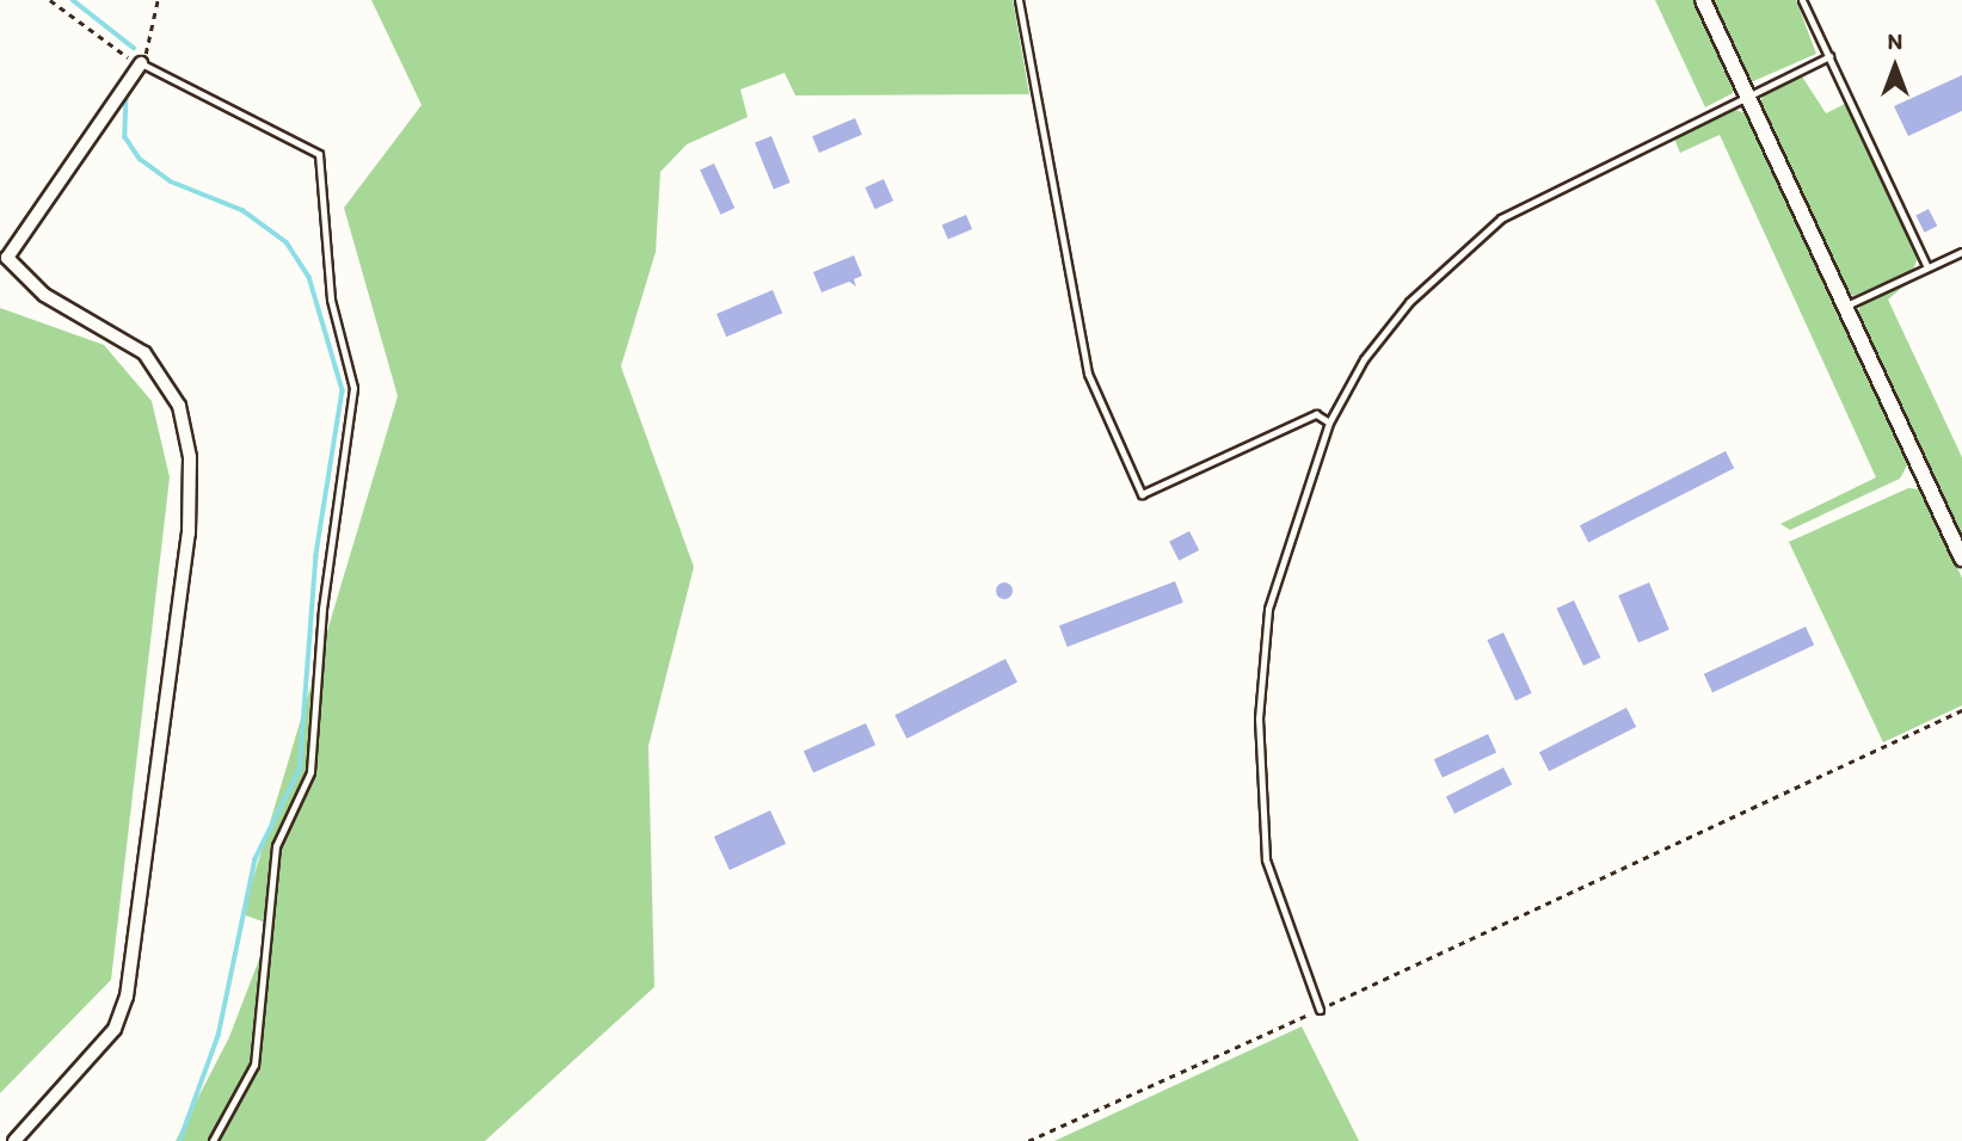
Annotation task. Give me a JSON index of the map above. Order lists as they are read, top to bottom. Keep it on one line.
{"north":"top"}
